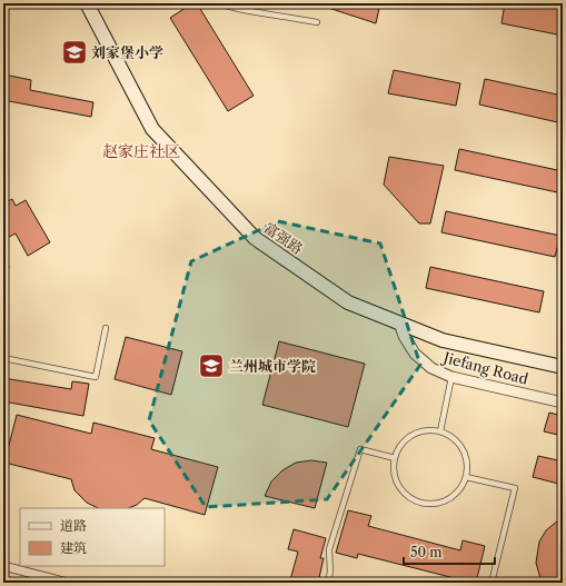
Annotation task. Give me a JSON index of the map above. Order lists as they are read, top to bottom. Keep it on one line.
{"streets":{"main road":["富强路"],"street":["Jiefang Road"]},"crossings":[["富强路","Jiefang Road"]],"districts":["赵家庄社区"],"places":{"school or university":["刘家堡小学","兰州城市学院"]},"legend":["道路","建筑"],"scale_bar":"50 m"}
